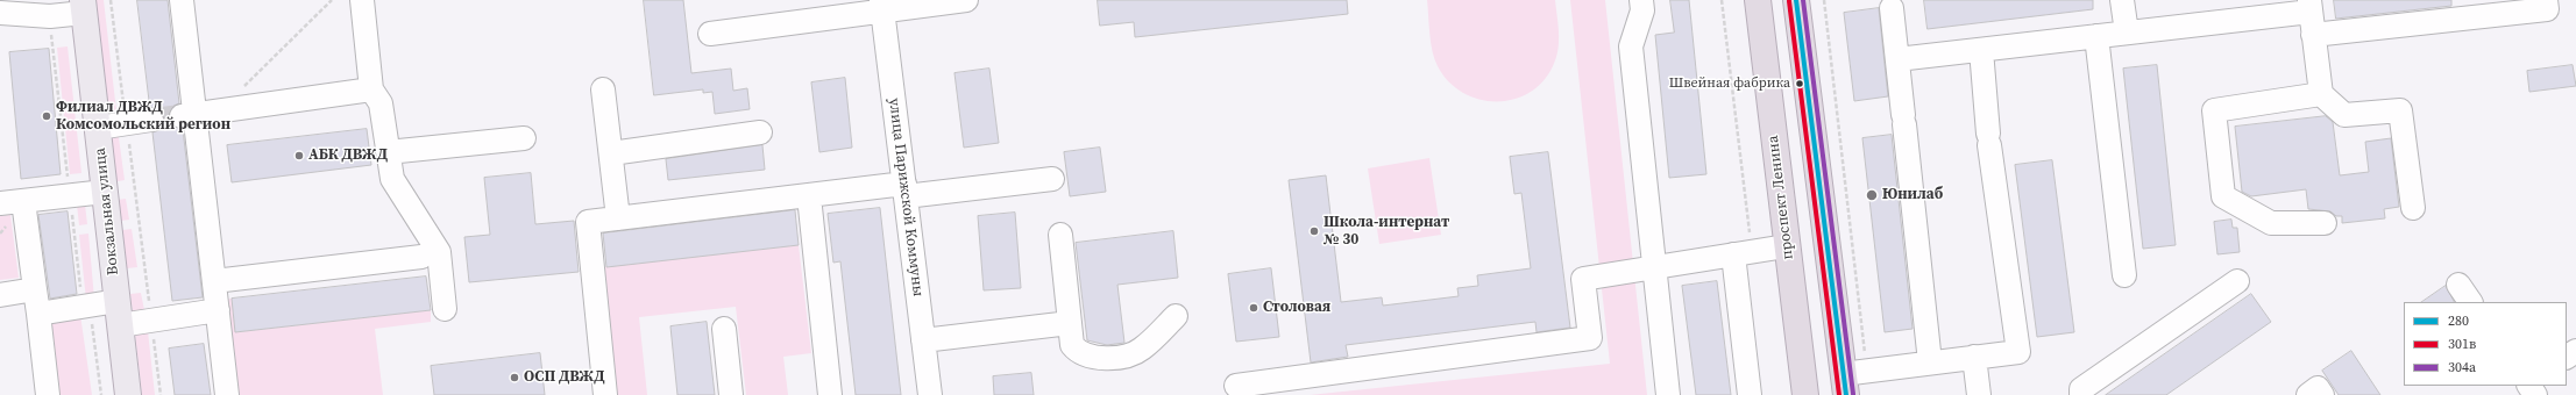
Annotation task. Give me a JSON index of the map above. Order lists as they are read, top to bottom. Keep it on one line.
{"streets":{"highway":["проспект Ленина"],"main road":["Вокзальная улица"],"street":["улица Парижской Коммуны"]},"places":["Швейная фабрика","Филиал ДВЖД Комсомольский регион","АБК ДВЖД","Юнилаб","Школа-интернат № 30","Столовая","ОСП ДВЖД"],"lines":["transit line 280","transit line 304а","transit line 301в"],"legend":["280","301в","304а"]}
